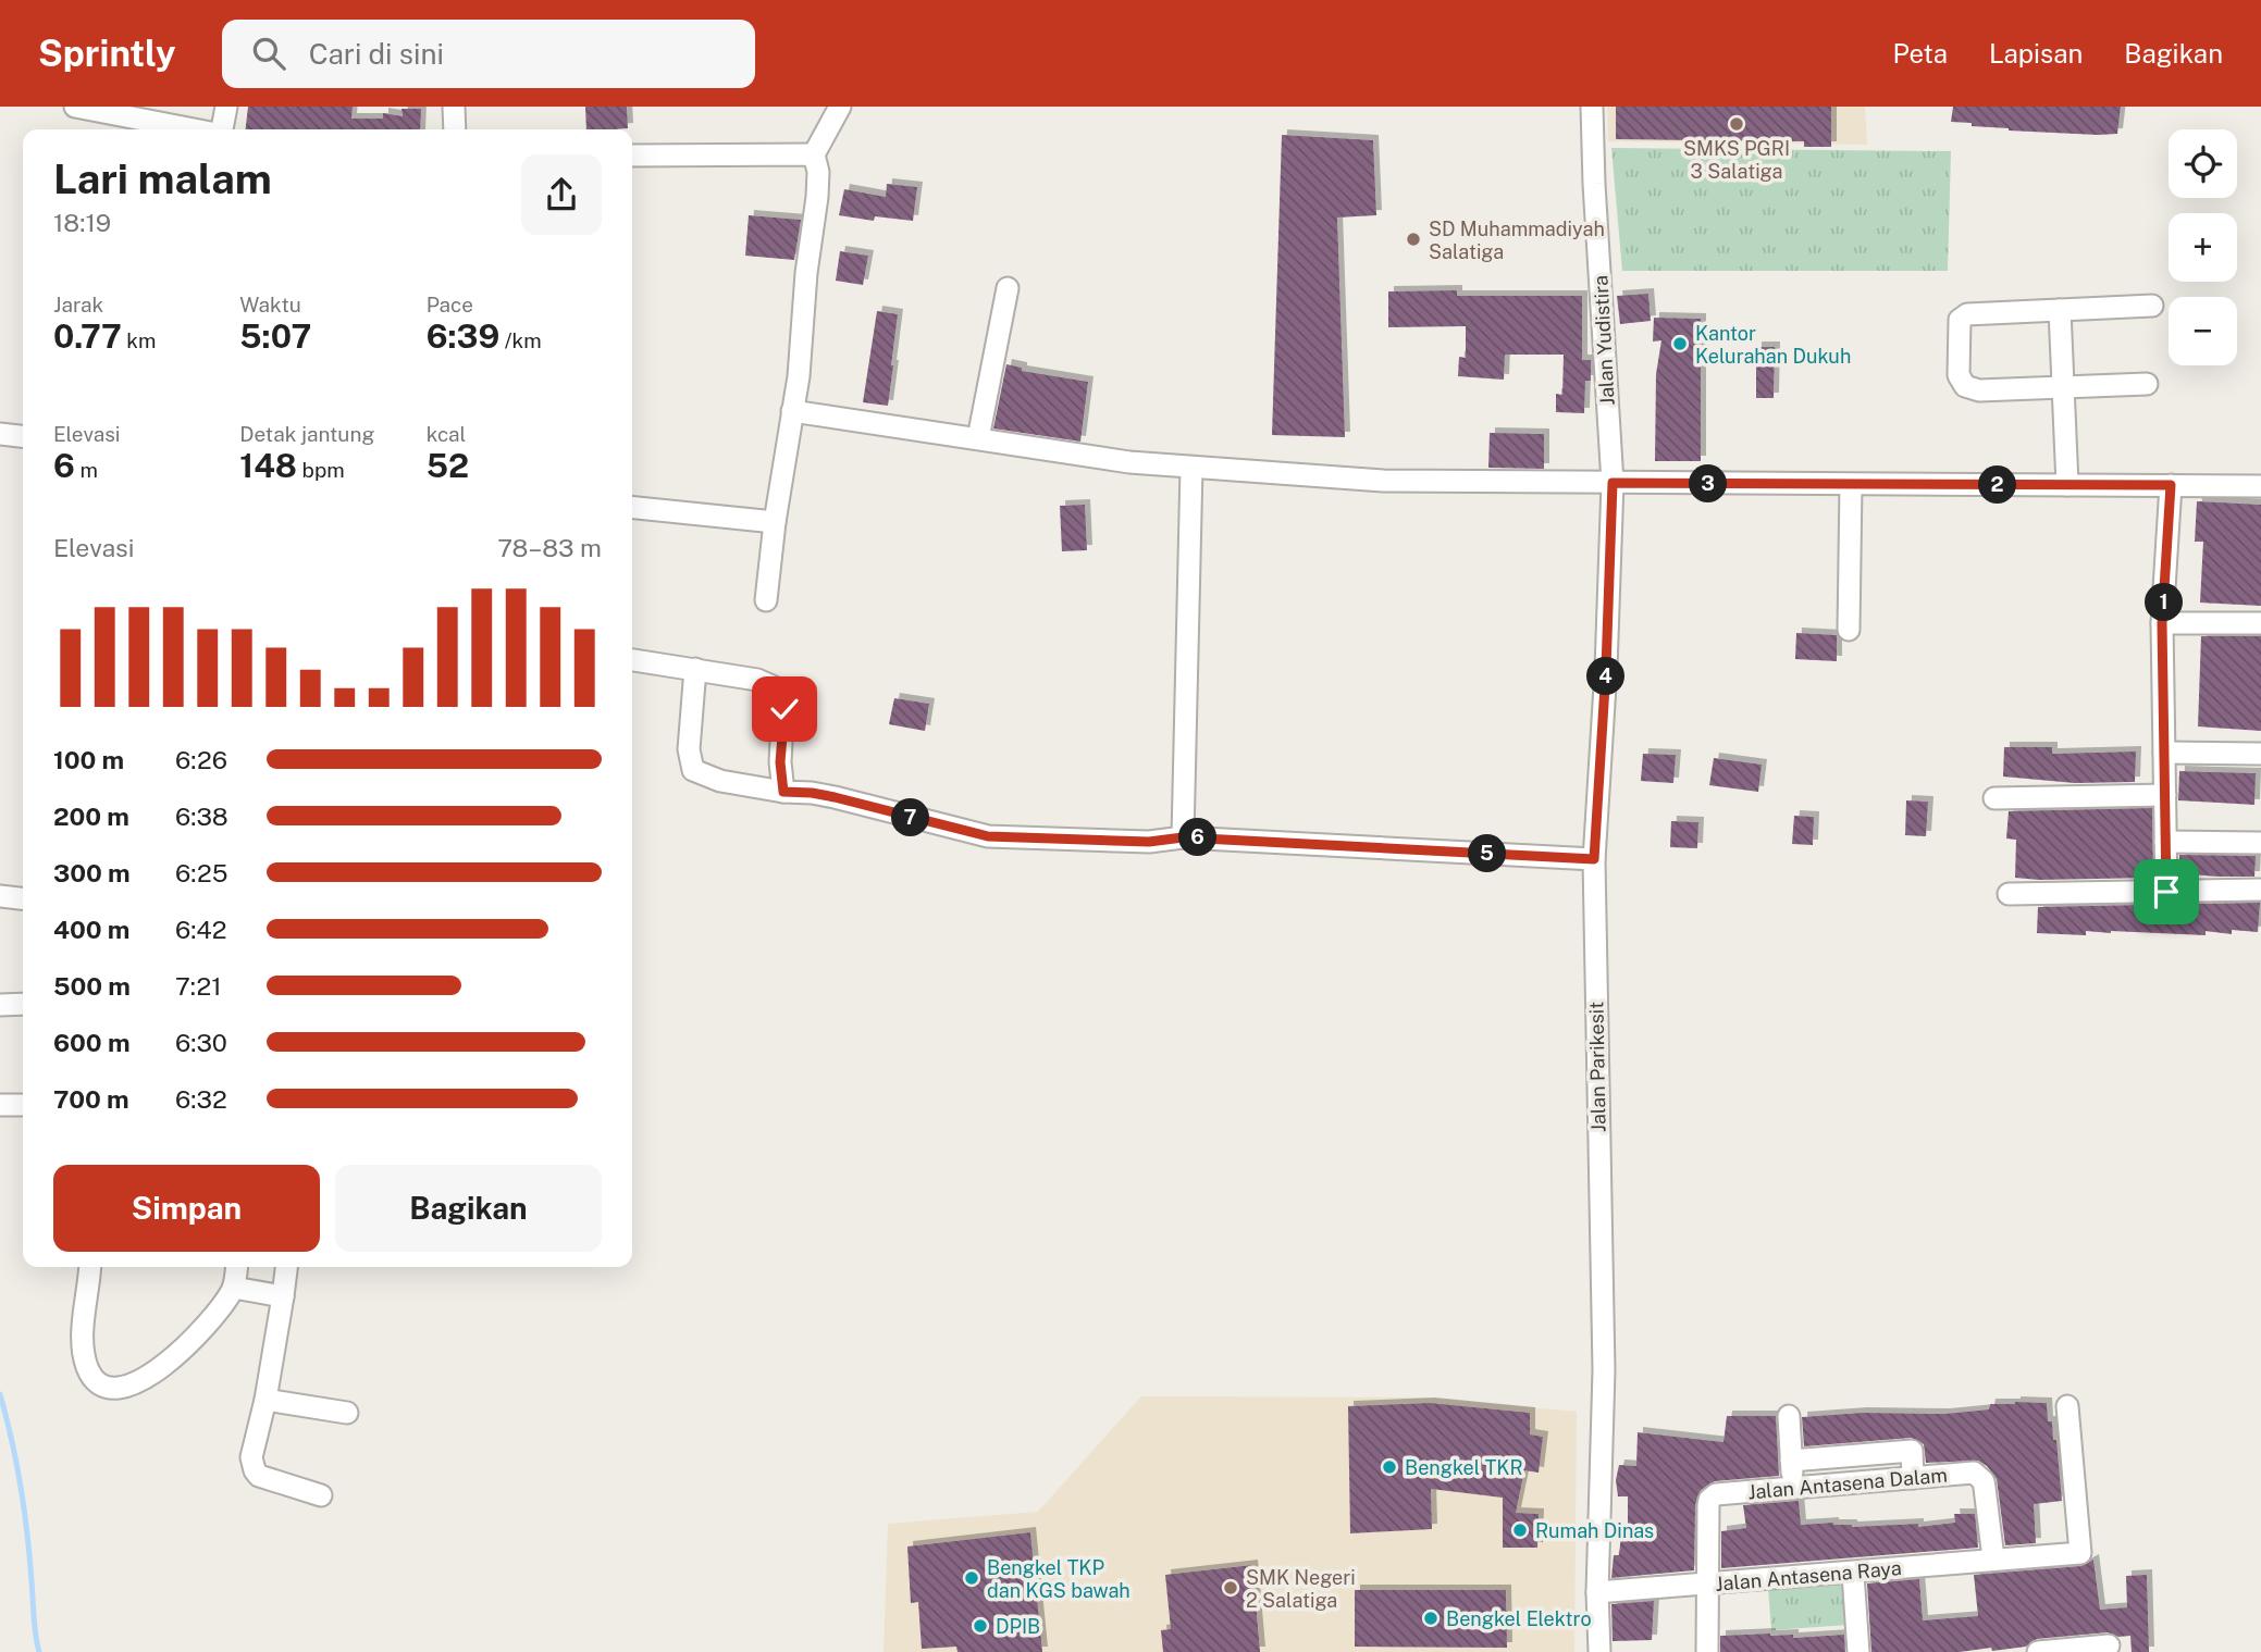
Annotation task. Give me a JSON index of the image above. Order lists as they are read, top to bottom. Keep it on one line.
{"streets":{"street":["Jalan Yudistira","Jalan Parikesit","Jalan Antasena Dalam","Jalan Antasena Raya"]},"crossings":[["Jalan Yudistira","Jalan Parikesit"],["Jalan Parikesit","Jalan Antasena Raya"],["Jalan Antasena Dalam","Jalan Antasena Raya"]],"places":["SMKS PGRI 3 Salatiga","SD Muhammadiyah Salatiga","Kantor Kelurahan Dukuh","Bengkel TKR","Rumah Dinas","Bengkel TKP dan KGS bawah","SMK Negeri 2 Salatiga","Bengkel Elektro","DPIB"],"page":{"header":"Sprintly","search":"Cari di sini","nav":["Peta","Lapisan","Bagikan"],"map_buttons":["+","−"],"heading":["Lari malam","18:19"],"stats":[["Jarak","0.77 km"],["Waktu","5:07"],["Pace","6:39 /km"],["Elevasi","6 m"],["Detak jantung","148 bpm"],["kcal","52"]],"pins":["3","2","1","4","7","6","5"],"chart":["Elevasi","78–83 m"],"list":[{"name":"100 m","note":"6:26"},{"name":"200 m","note":"6:38"},{"name":"300 m","note":"6:25"},{"name":"400 m","note":"6:42"},{"name":"500 m","note":"7:21"},{"name":"600 m","note":"6:30"},{"name":"700 m","note":"6:32"}],"buttons":["Simpan","Bagikan"]}}
